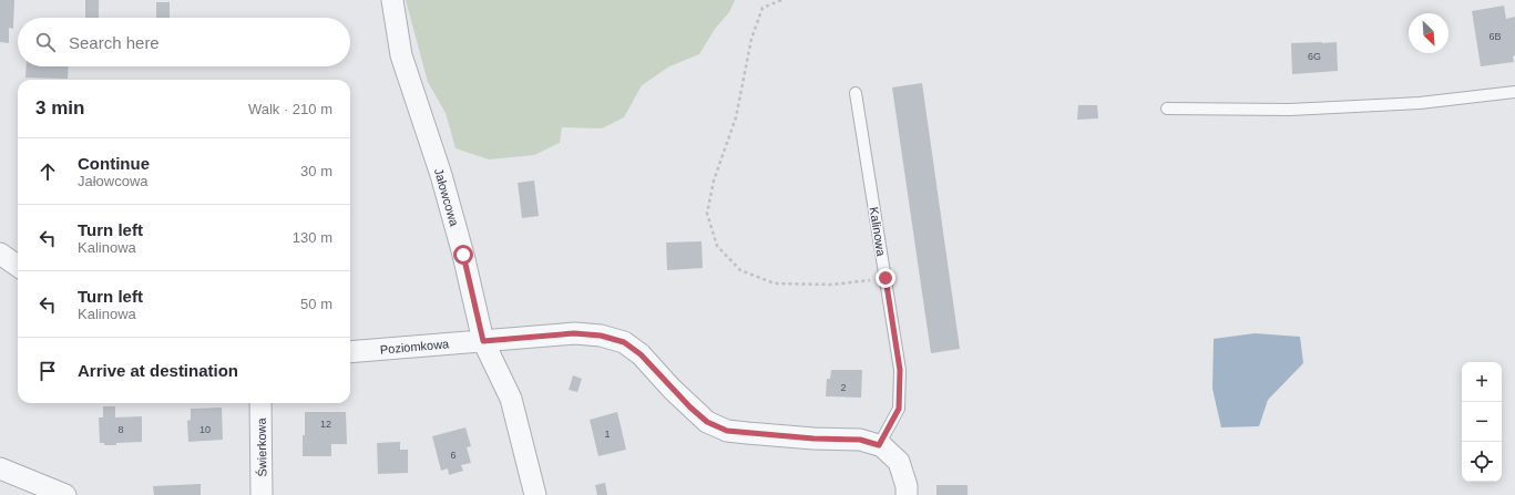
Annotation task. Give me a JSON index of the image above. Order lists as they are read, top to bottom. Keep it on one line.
{"streets":{"street":["Jałowcowa","Poziomkowa","Świerkowa"],"lane":["Kalinowa"]},"crossings":[["Jałowcowa","Poziomkowa"]],"house_numbers":["6B","6G","2","12","8","10","1","6"],"north":"bottom right","page":{"search":"Search here","heading":["3 min","Walk · 210 m"],"list":[["Continue","Jałowcowa","30 m"],["Turn left","Kalinowa","130 m"],["Turn left","Kalinowa","50 m"],"Arrive at destination"],"map_buttons":["+","−"]}}
